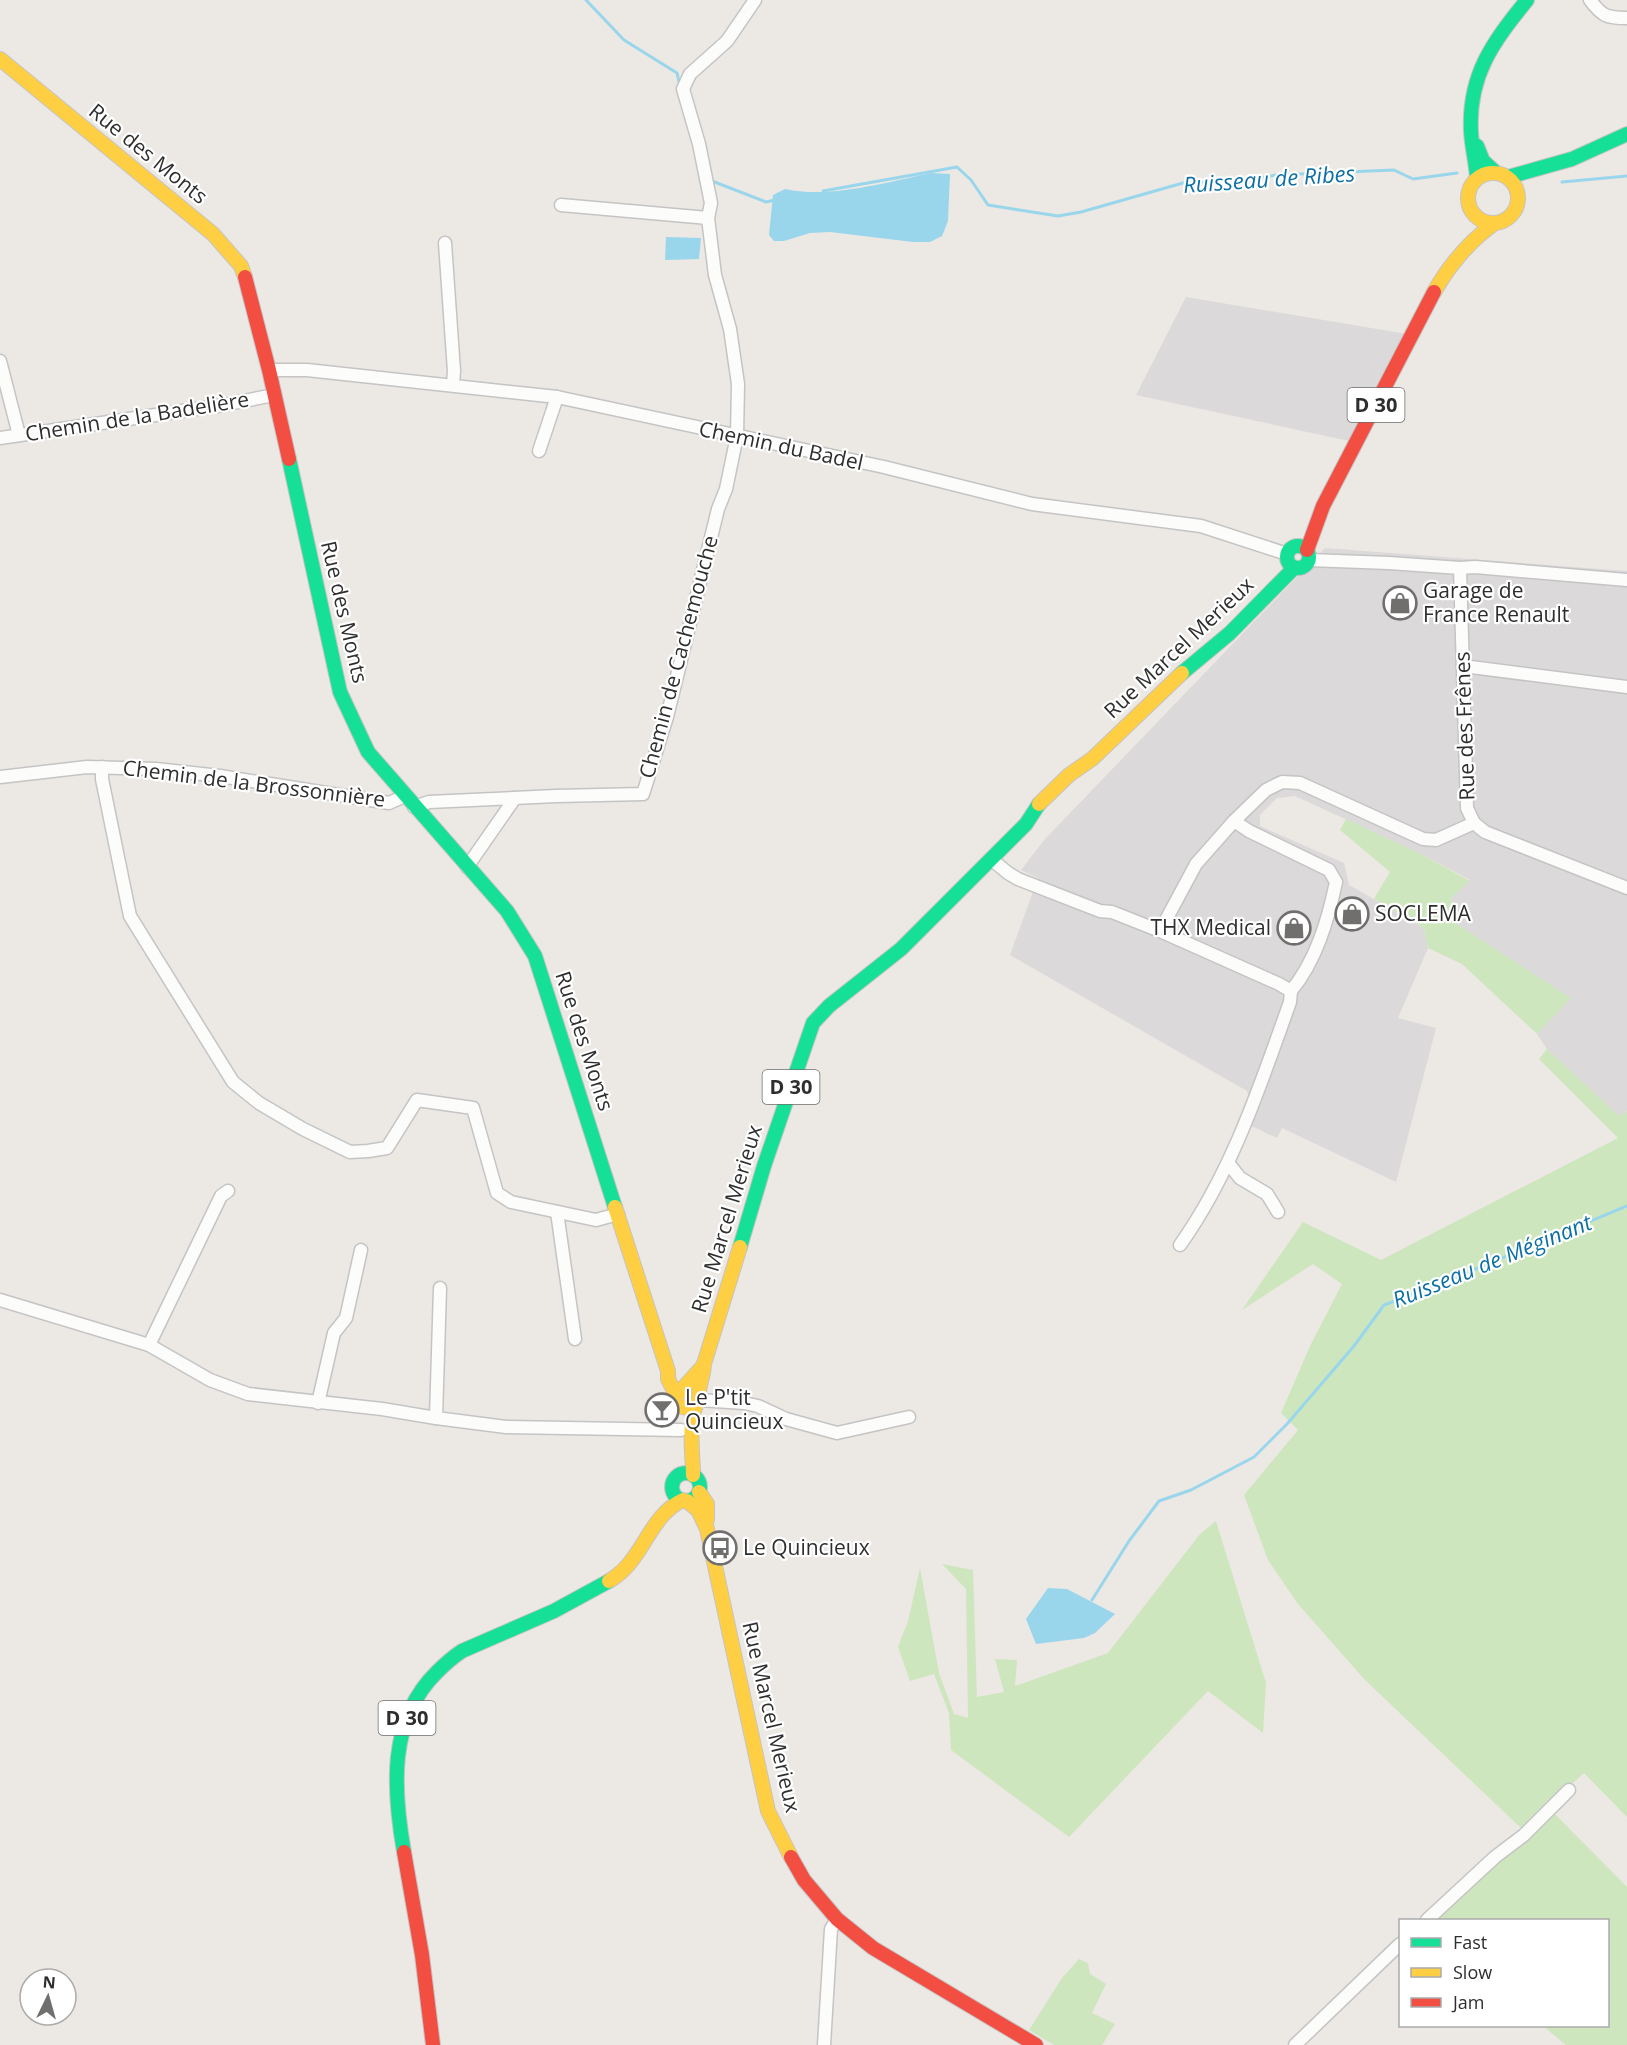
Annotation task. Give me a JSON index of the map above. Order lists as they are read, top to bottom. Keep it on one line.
{"streets":{"main road":["Rue des Monts","D 30","Rue Marcel Merieux"],"street":["Chemin de la Badelière","Chemin du Badel","Chemin de Cachemouche","Rue des Frênes","Chemin de la Brossonnière"]},"crossings":[["Rue des Monts","Chemin de la Badelière"],["Rue des Monts","Chemin du Badel"],["Rue des Monts","Rue Marcel Merieux"],["Rue des Monts","Chemin de Cachemouche"],["Rue des Monts","Chemin de la Brossonnière"],["D 30","Chemin du Badel"],["D 30","Rue Marcel Merieux"],["Chemin du Badel","Rue Marcel Merieux"],["Chemin du Badel","Chemin de Cachemouche"],["Chemin de Cachemouche","Chemin de la Brossonnière"]],"water":["Ruisseau de Ribes","Ruisseau de Méginant"],"places":{"shop":["Garage de France Renault","SOCLEMA","THX Medical"],"bar":["Le P'tit Quincieux"],"bus stop":["Le Quincieux"]},"legend":["Fast","Slow","Jam"],"north":"top"}
